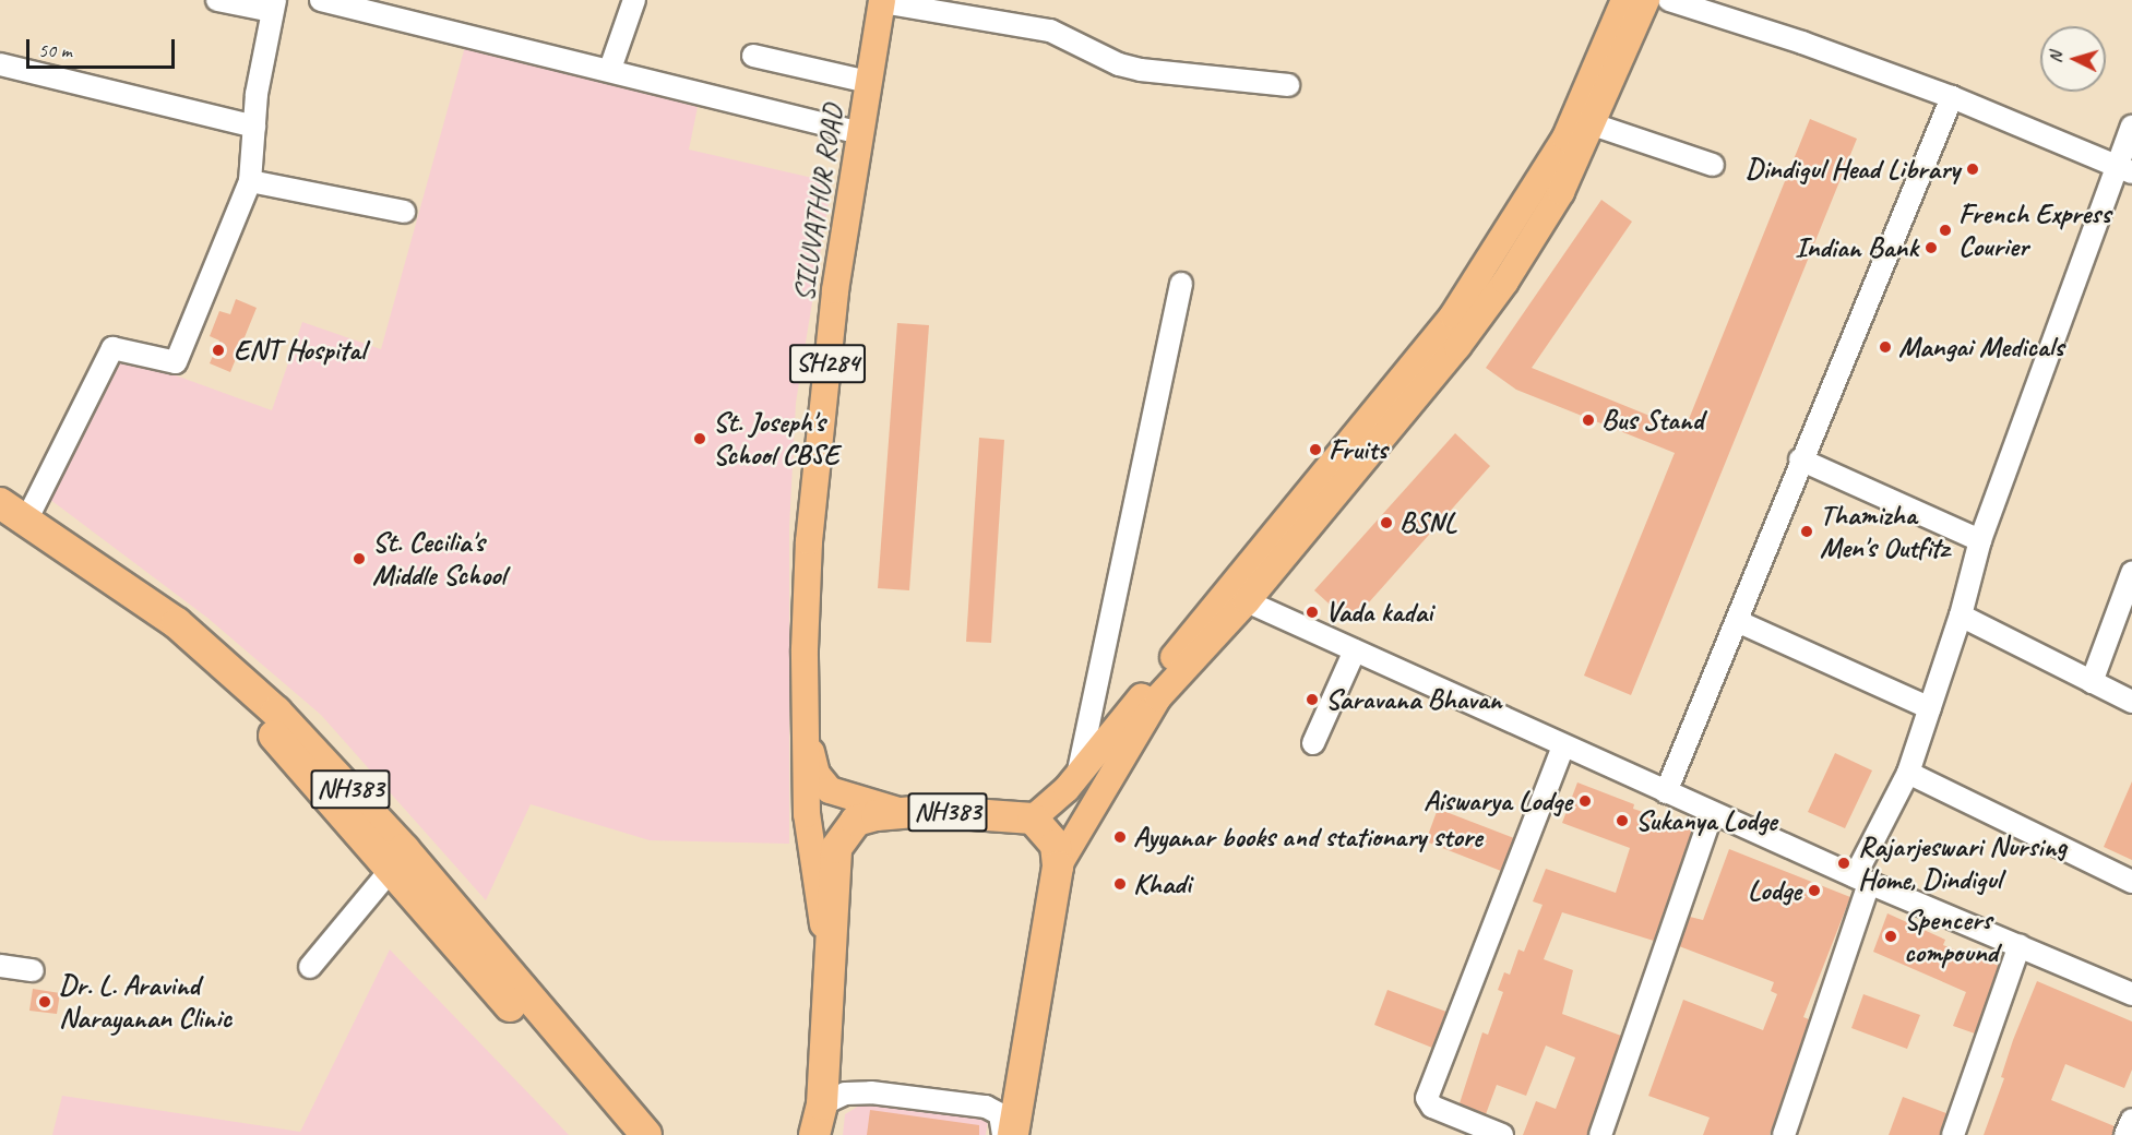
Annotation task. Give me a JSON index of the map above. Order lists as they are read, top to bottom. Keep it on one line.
{"streets":{"highway":["NH383"],"main road":["SILUVATHUR ROAD","SH284"]},"crossings":[["SILUVATHUR ROAD","NH383"]],"places":["Dindigul Head Library","French Express Courier","Indian Bank","Mangai Medicals","ENT Hospital","Bus Stand","St. Joseph's School CBSE","Fruits","BSNL","Thamizha Men's Outfitz","St. Cecilia's Middle School","Vada kadai","Saravana Bhavan","Aiswarya Lodge","Sukanya Lodge","Ayyanar books and stationary store","Rajarjeswari Nursing Home, Dindigul","Khadi","Lodge","Spencers compound","Dr. L. Aravind Narayanan Clinic"],"scale_bar":"50 m","north":"left"}
